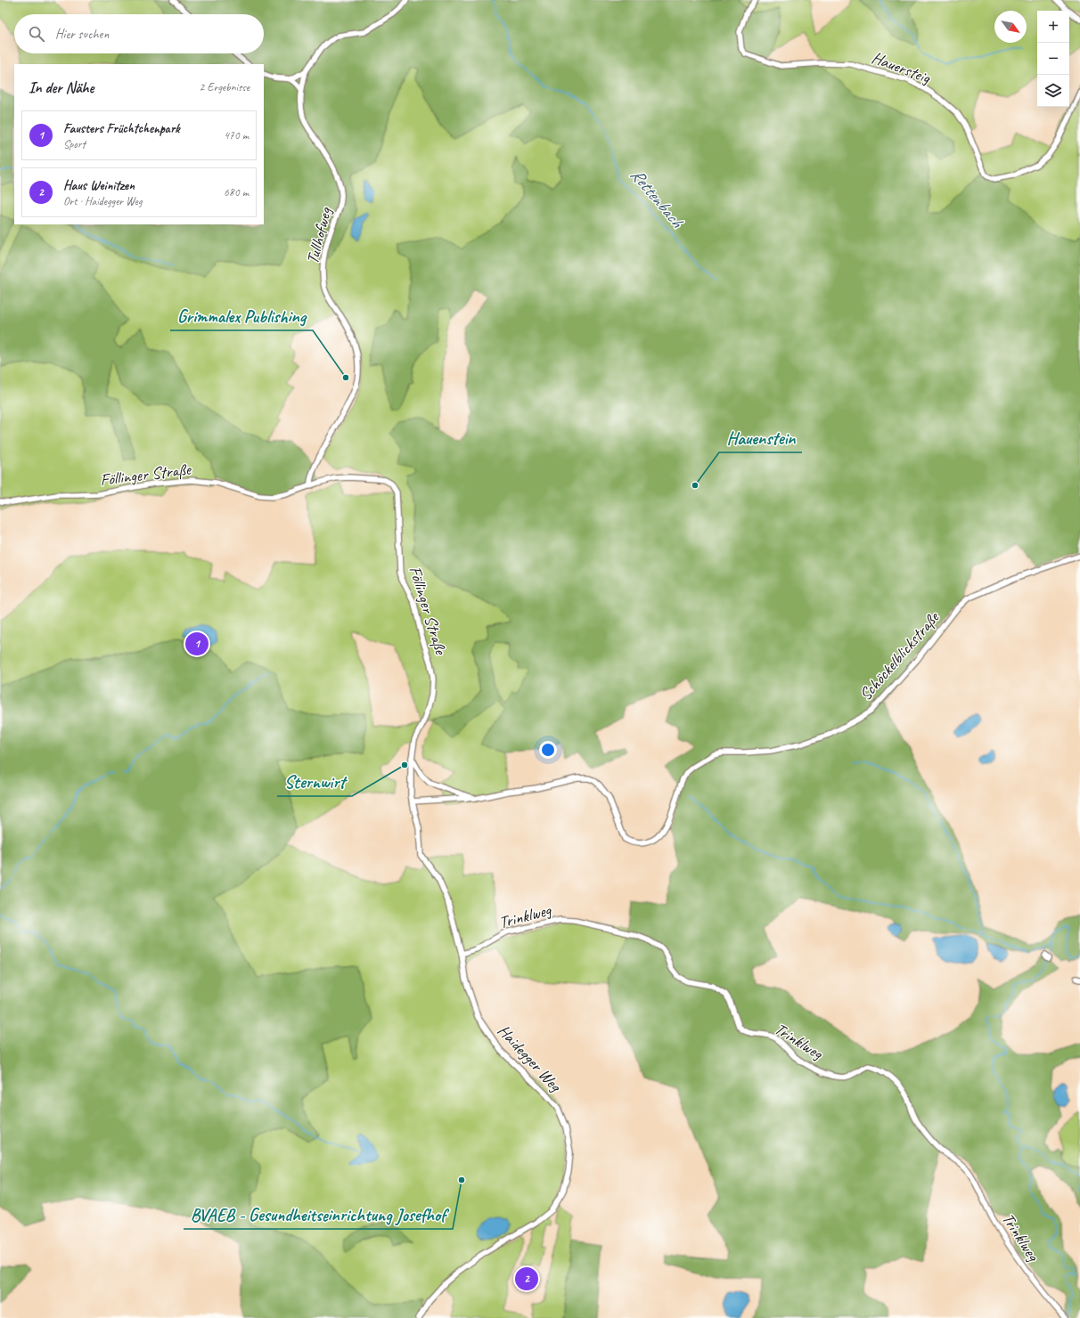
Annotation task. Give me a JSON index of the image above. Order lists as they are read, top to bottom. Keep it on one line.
{"streets":{"street":["Hauersteig","Tullhofweg","Föllinger Straße","Schöckelblickstraße","Trinklweg","Haidegger Weg"]},"crossings":[["Tullhofweg","Föllinger Straße"],["Föllinger Straße","Haidegger Weg"],["Trinklweg","Haidegger Weg"]],"water":["Rettenbach"],"places":["Grimmalex Publishing","Hauenstein","Sternwirt","BVAEB - Gesundheitseinrichtung Josefhof"],"north":"bottom right","page":{"map_buttons":["+","−"],"search":"Hier suchen","heading":["In der Nähe","2 Ergebnisse"],"list":[{"mark":"1","name":"Fausters Früchtchenpark","note":"Sport","value":"470 m"},{"mark":"2","name":"Haus Weinitzen","note":"Ort · Haidegger Weg","value":"680 m"}],"pins":["1","2"]}}
